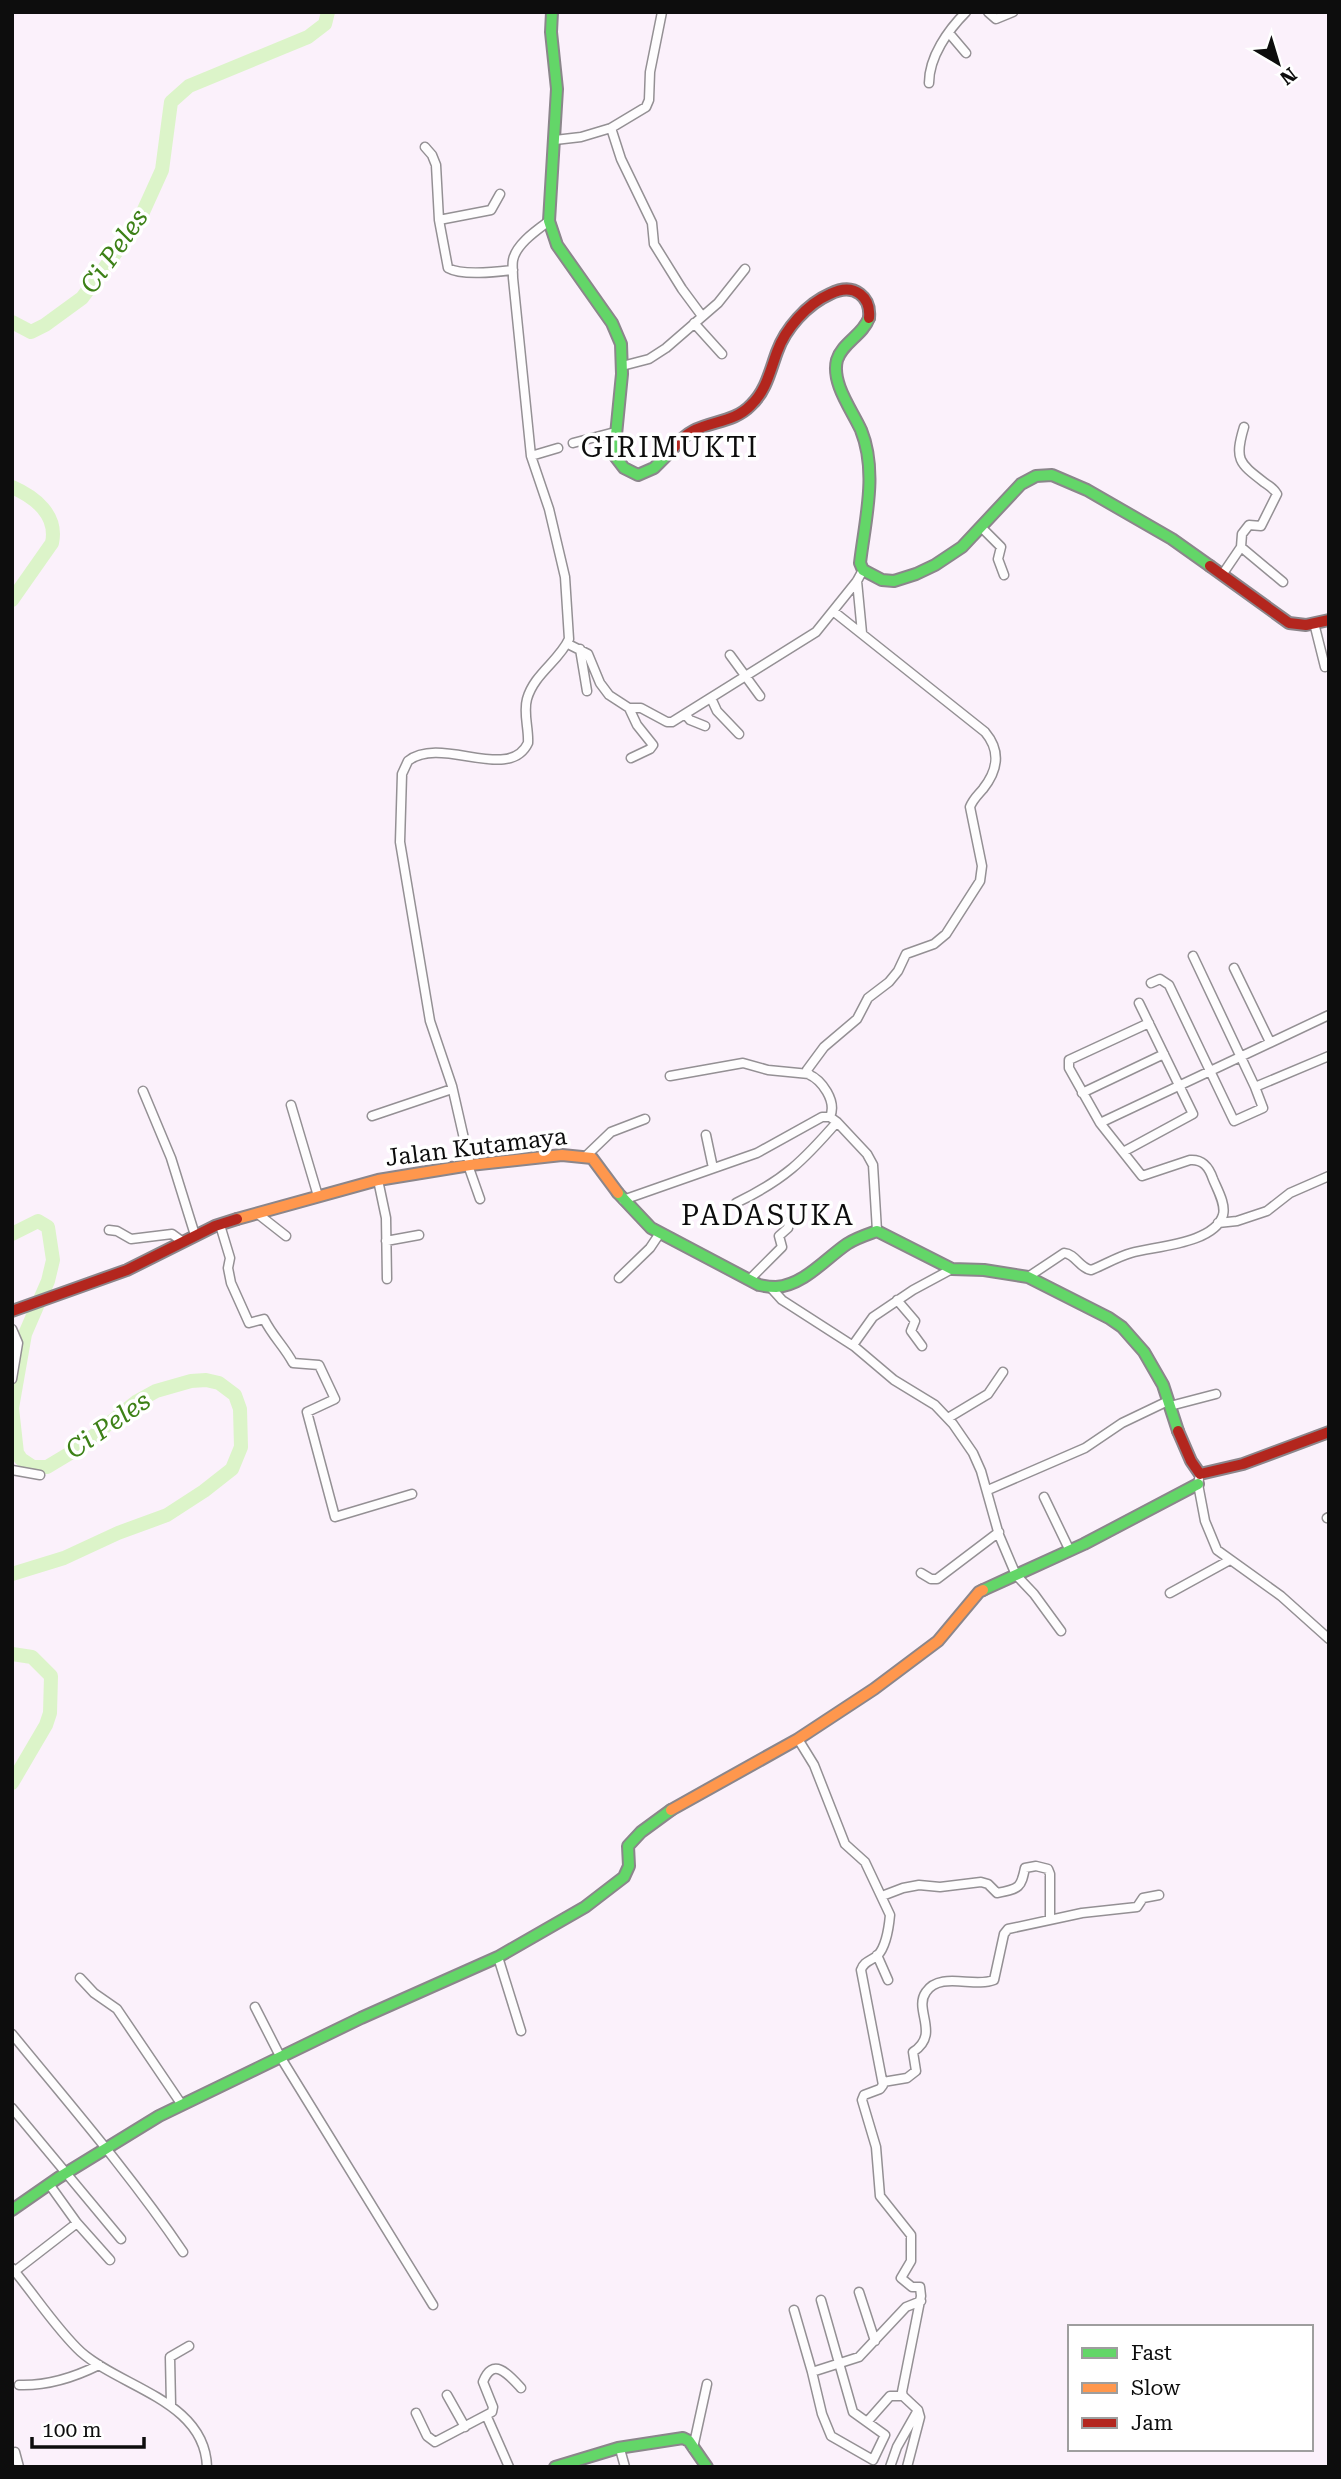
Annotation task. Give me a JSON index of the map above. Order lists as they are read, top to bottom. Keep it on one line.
{"streets":{"main road":["Jalan Kutamaya"]},"districts":["GIRIMUKTI","PADASUKA"],"water":["Ci Peles"],"legend":["Fast","Slow","Jam"],"scale_bar":"100 m","north":"bottom right"}
